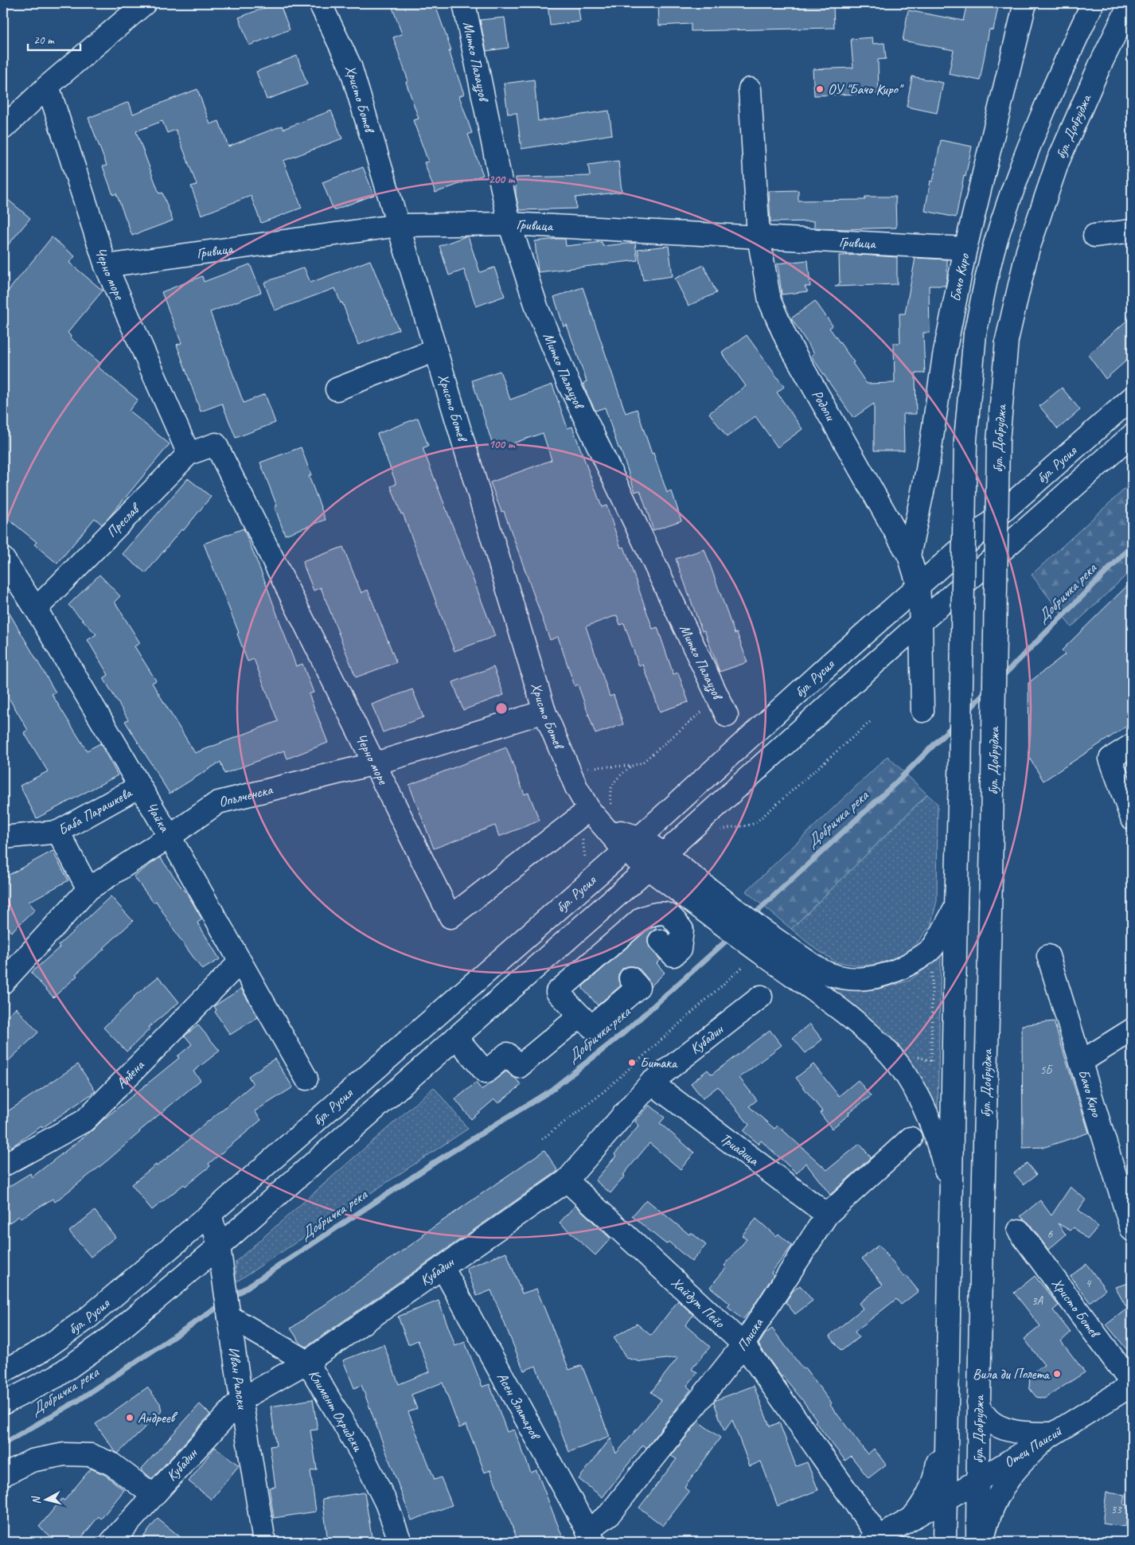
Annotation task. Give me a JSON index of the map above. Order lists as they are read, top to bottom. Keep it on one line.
{"streets":{"street":["Митко Палаузов","Христо Ботев","бул. Добруджа","Гривица","Черно море","Бачо Киро","Родопи","бул. Русия","Преслав","Опълченска","Баба Парашкева","Чайка","Кубадин","Албена","Триадица","Хайдут Пейо","Плиска","Иван Рилски","Асен Златаров","Климент Охридски","Отец Паисий"]},"crossings":[["Митко Палаузов","Гривица"],["Христо Ботев","Гривица"],["Христо Ботев","Черно море"],["Христо Ботев","Опълченска"],["Христо Ботев","Отец Паисий"],["бул. Добруджа","Отец Паисий"],["Гривица","Черно море"],["Гривица","Бачо Киро"],["Гривица","Родопи"],["Черно море","Преслав"],["Черно море","Опълченска"],["Бачо Киро","Родопи"],["Родопи","бул. Русия"],["бул. Русия","Иван Рилски"],["Преслав","Чайка"],["Опълченска","Чайка"],["Баба Парашкева","Чайка"],["Чайка","Албена"],["Кубадин","Триадица"],["Кубадин","Хайдут Пейо"],["Кубадин","Иван Рилски"],["Кубадин","Асен Златаров"],["Кубадин","Климент Охридски"],["Триадица","Плиска"],["Хайдут Пейо","Плиска"],["Хайдут Пейо","Отец Паисий"],["Плиска","Асен Златаров"],["Иван Рилски","Климент Охридски"]],"water":["Добричка река"],"places":["ОУ \"Бачо Киро\"","Битака","Вила ди Полета","Андреев"],"house_numbers":["5Б","6","4","3А","33"],"scale_bar":"20 m","north":"left","rings":["200 m","100 m"]}
